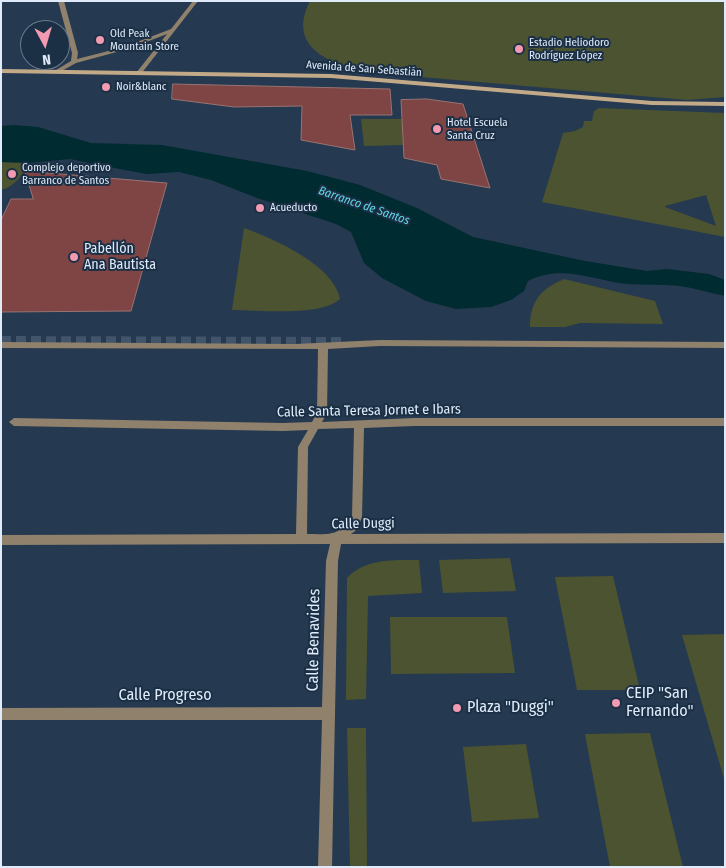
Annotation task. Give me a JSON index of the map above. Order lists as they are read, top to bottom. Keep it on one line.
{"streets":{"street":["Avenida de San Sebastián","Calle Santa Teresa Jornet e Ibars","Calle Duggi","Calle Benavides","Calle Progreso"]},"crossings":[["Calle Duggi","Calle Benavides"],["Calle Benavides","Calle Progreso"]],"water":["Barranco de Santos"],"places":["Old Peak Mountain Store","Estadio Heliodoro Rodríguez López","Noir&blanc","Hotel Escuela Santa Cruz","Complejo deportivo Barranco de Santos","Acueducto","Pabellón Ana Bautista","CEIP \"San Fernando\"","Plaza \"Duggi\""],"north":"bottom"}
